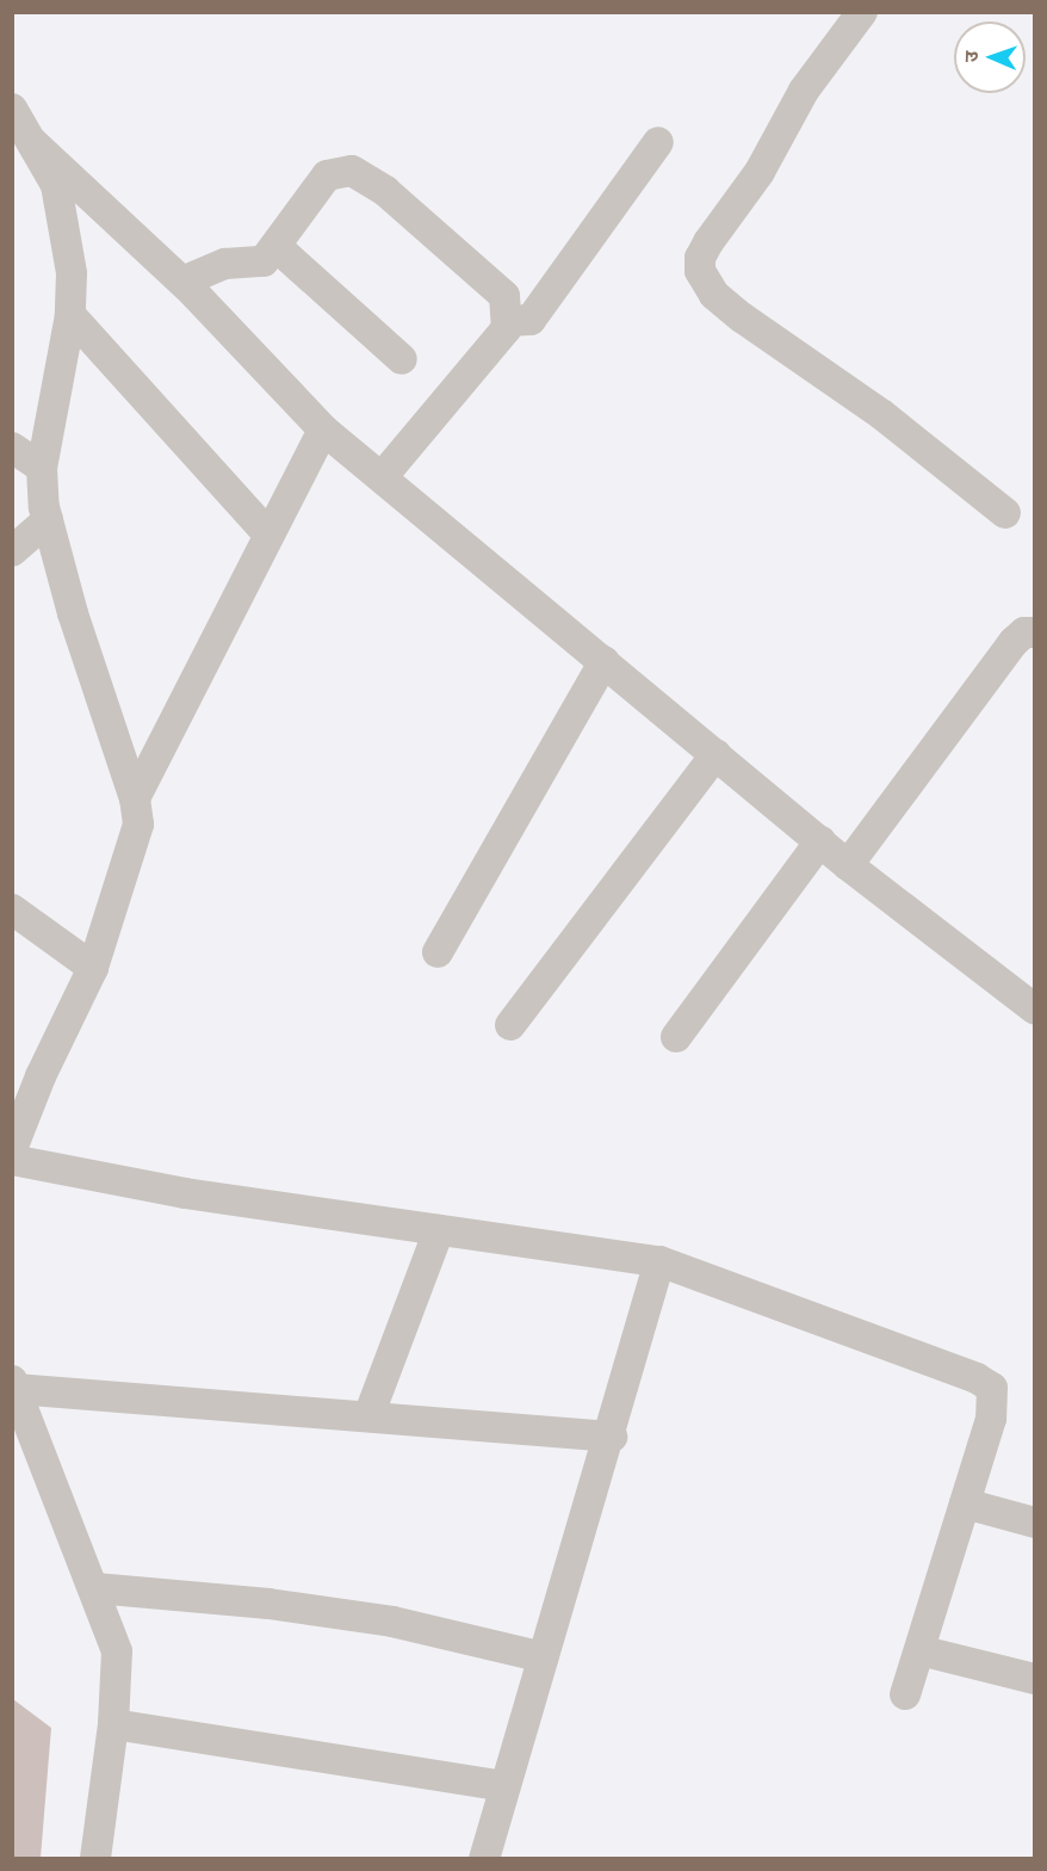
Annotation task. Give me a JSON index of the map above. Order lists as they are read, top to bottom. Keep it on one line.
{"north":"left"}
